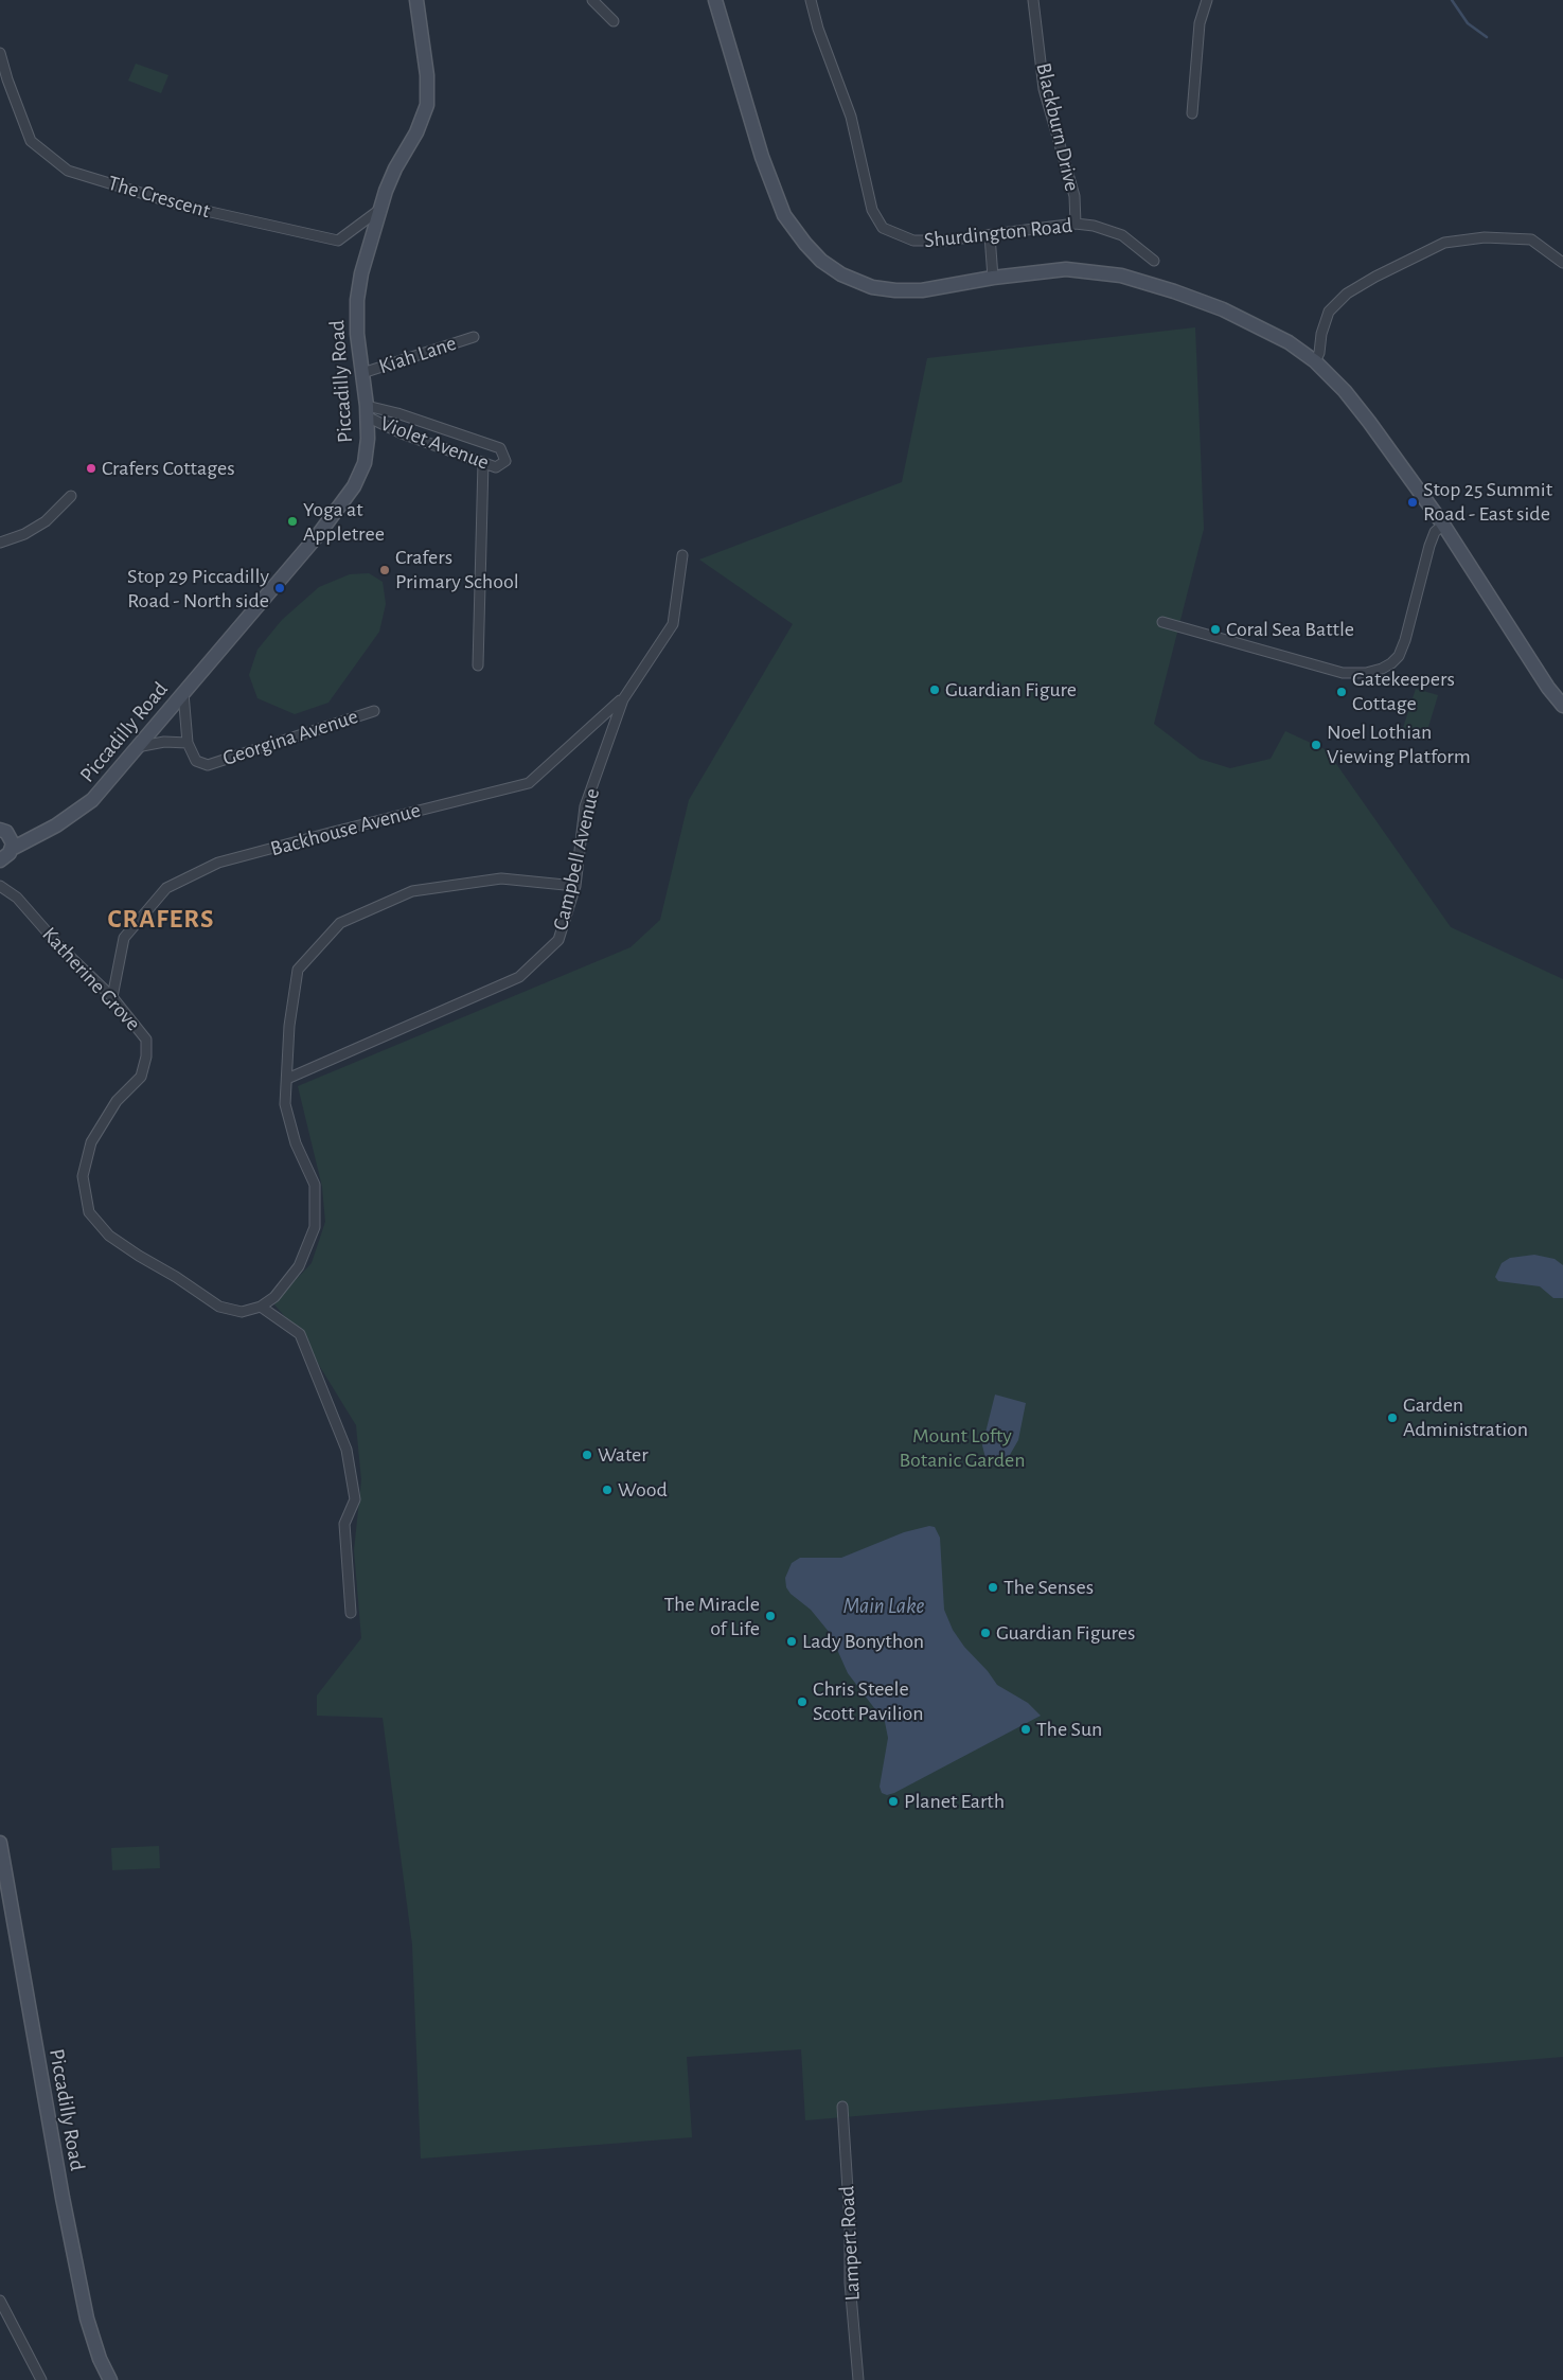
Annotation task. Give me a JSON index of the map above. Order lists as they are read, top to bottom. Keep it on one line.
{"streets":{"main road":["Piccadilly Road"],"street":["Blackburn Drive","The Crescent","Shurdington Road","Kiah Lane","Violet Avenue","Georgina Avenue","Backhouse Avenue","Campbell Avenue","Katherine Grove","Lampert Road"]},"crossings":[["Blackburn Drive","Shurdington Road"],["The Crescent","Piccadilly Road"],["Kiah Lane","Piccadilly Road"],["Piccadilly Road","Violet Avenue"],["Piccadilly Road","Georgina Avenue"],["Backhouse Avenue","Campbell Avenue"],["Backhouse Avenue","Katherine Grove"]],"districts":["CRAFERS"],"water":["Main Lake"],"parks":["Mount Lofty Botanic Garden"],"places":["Crafers Cottages","Stop 25 Summit Road - East side","Yoga at Appletree","Crafers Primary School","Stop 29 Piccadilly Road - North side","Coral Sea Battle","Guardian Figure","Gatekeepers Cottage","Noel Lothian Viewing Platform","Garden Administration","Water","Wood","The Senses","The Miracle of Life","Guardian Figures","Lady Bonython","Chris Steele Scott Pavilion","The Sun","Planet Earth"]}
